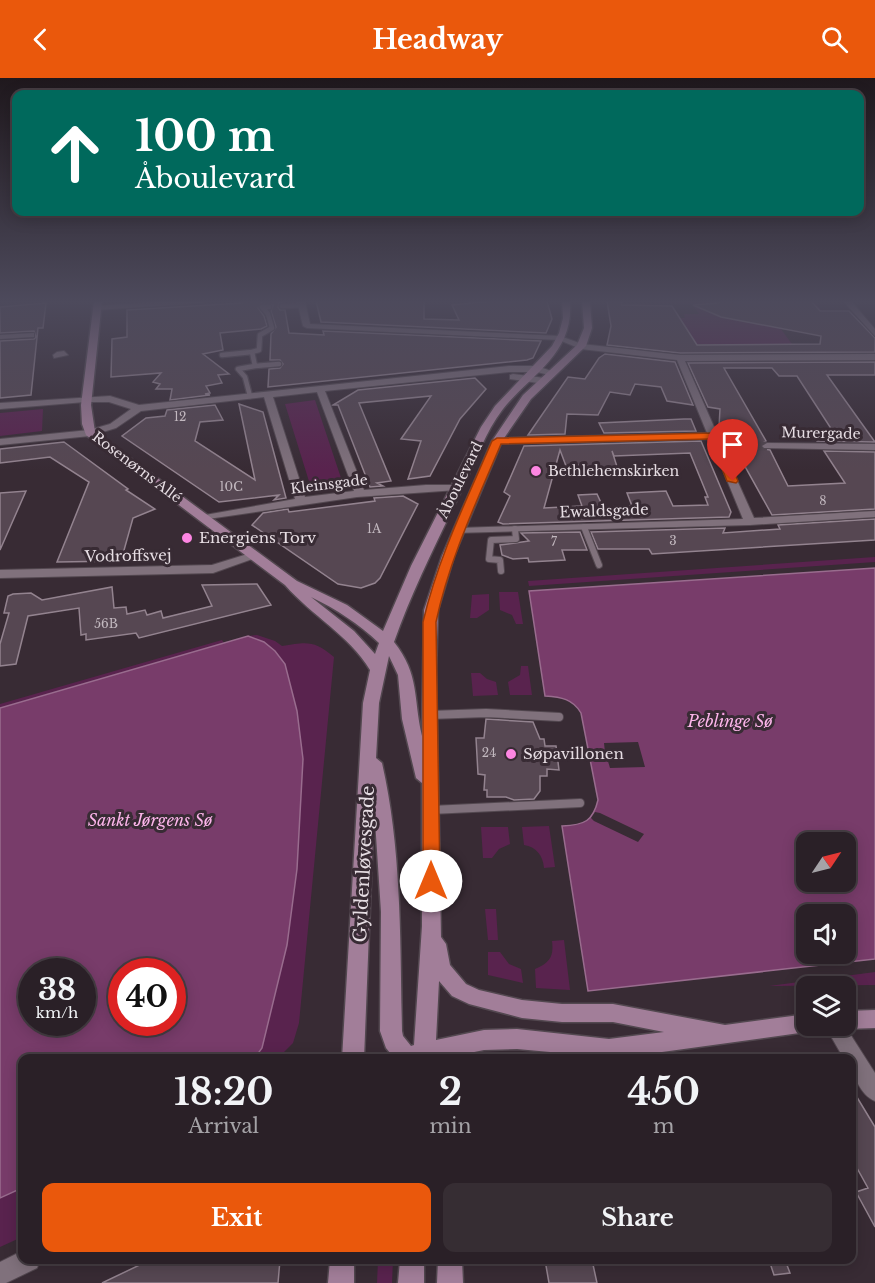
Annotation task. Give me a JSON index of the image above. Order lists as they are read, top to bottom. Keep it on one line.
{"streets":{"street":["Murergade","Rosenørns Allé","Åboulevard","Kleinsgade","Ewaldsgade","Vodroffsvej","Gyldenløvesgade"]},"crossings":[["Rosenørns Allé","Åboulevard"],["Rosenørns Allé","Kleinsgade"],["Rosenørns Allé","Vodroffsvej"],["Rosenørns Allé","Gyldenløvesgade"],["Åboulevard","Kleinsgade"],["Åboulevard","Ewaldsgade"],["Åboulevard","Gyldenløvesgade"]],"water":["Peblinge Sø","Sankt Jørgens Sø"],"places":["Bethlehemskirken","Energiens Torv","Søpavillonen"],"house_numbers":["12","10C","8","1A","3","7","56B","24"],"north":"top right","page":{"header":"Headway","turn":["100 m","Åboulevard"],"speed":"38 km/h","limit":"40","eta":["18:20","Arrival","2","min","450","m"],"buttons":["Exit","Share"]}}
